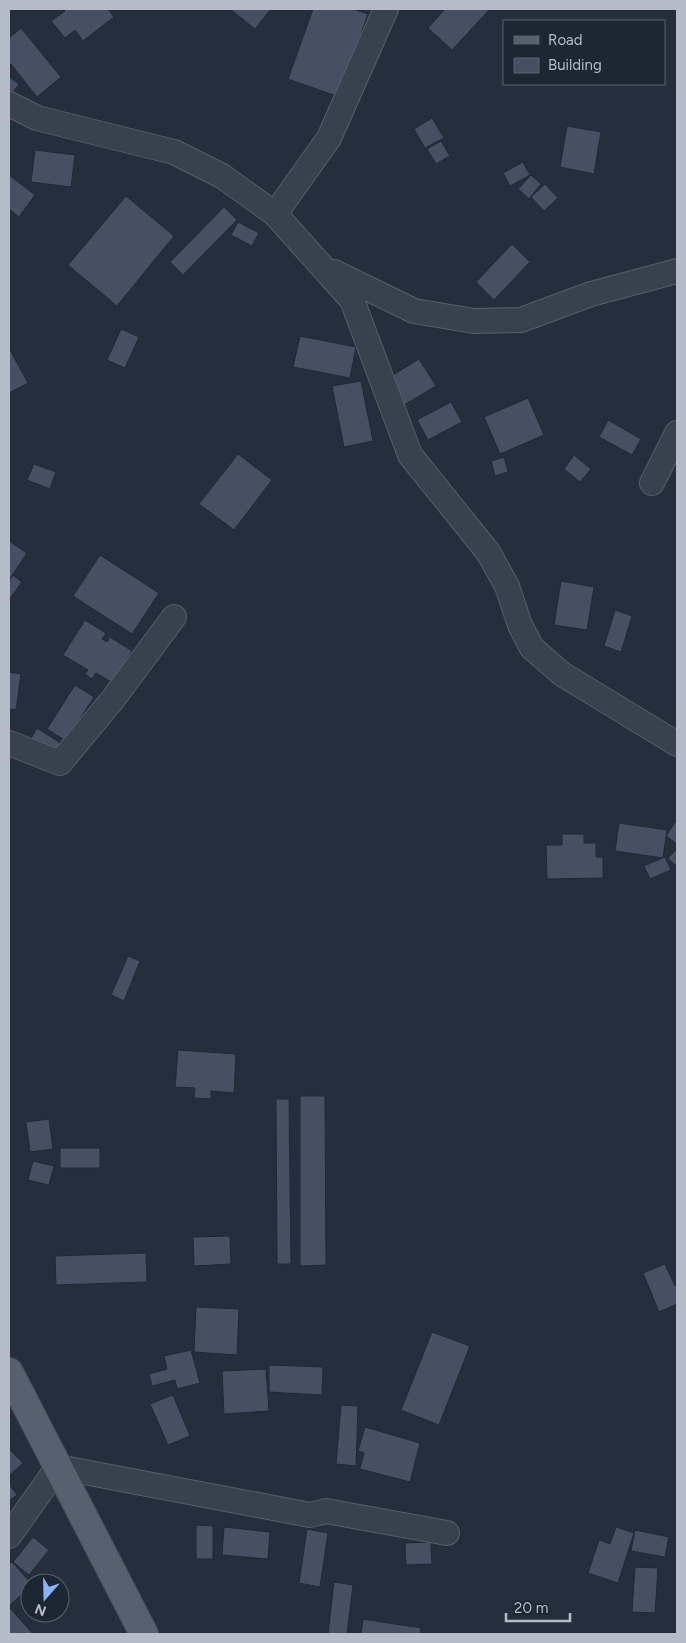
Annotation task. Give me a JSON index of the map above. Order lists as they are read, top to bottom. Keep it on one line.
{"legend":["Road","Building"],"scale_bar":"20 m","north":"bottom"}
